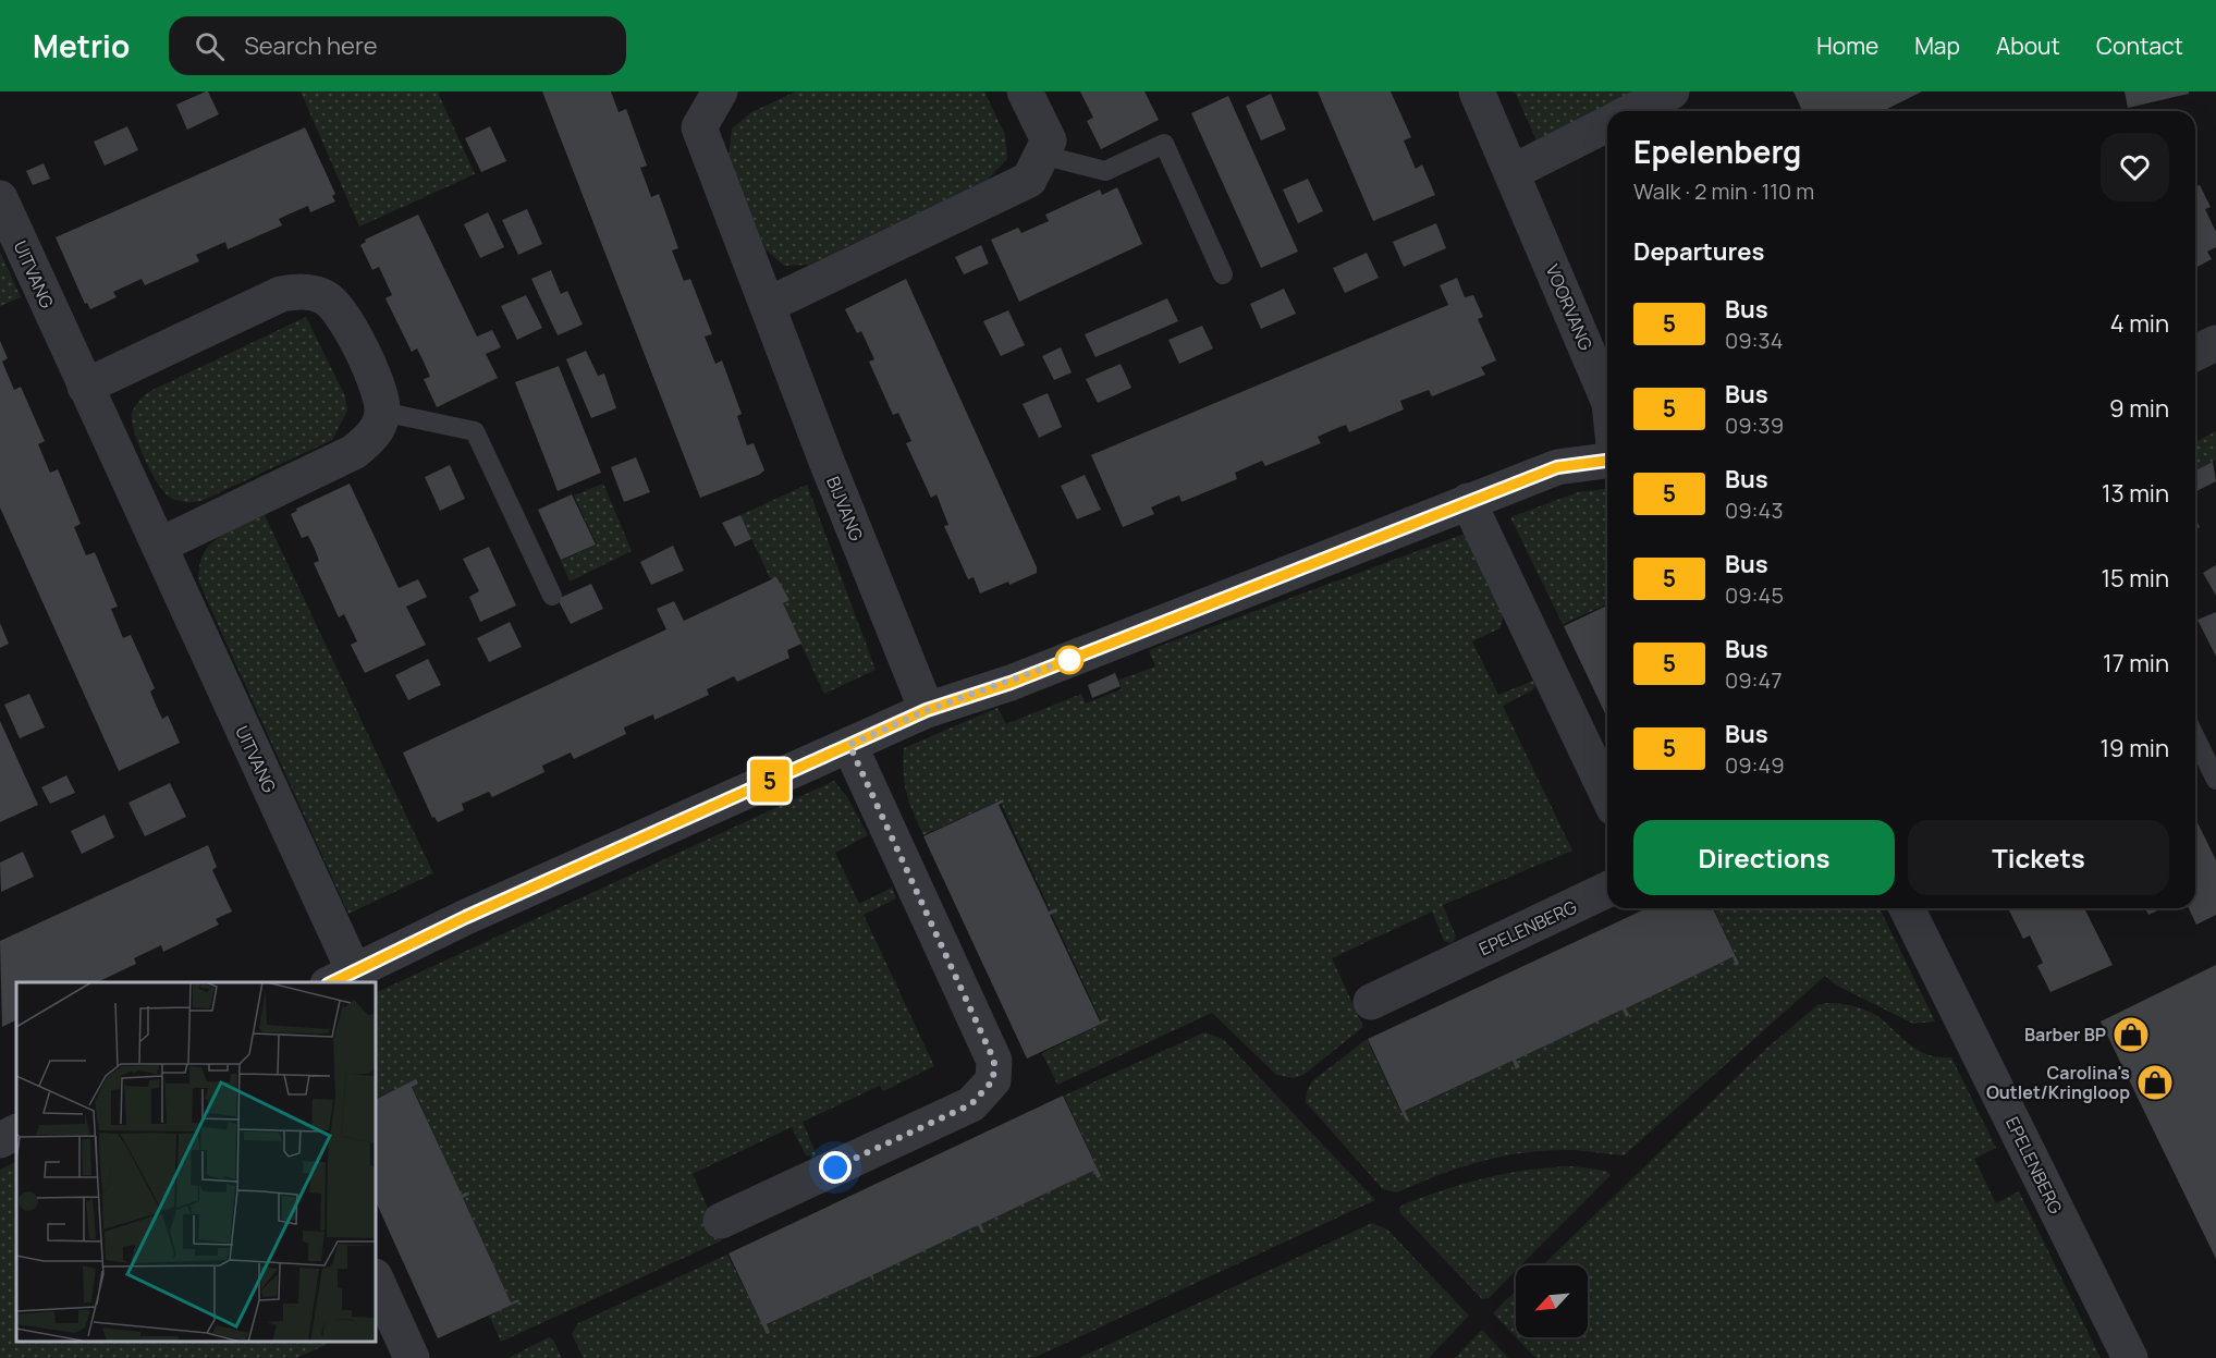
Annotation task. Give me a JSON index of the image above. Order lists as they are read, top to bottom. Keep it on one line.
{"streets":{"street":["UITVANG","VOORVANG","BIJVANG","EPELENBERG"]},"places":{"shop":["Barber BP","Carolina's Outlet/Kringloop"]},"lines":["bus line 5"],"north":"bottom left","page":{"header":"Metrio","search":"Search here","nav":["Home","Map","About","Contact"],"on_map":"5","heading":[["Epelenberg","Walk · 2 min · 110 m"],"Departures"],"list":[{"mark":"5","name":"Bus","note":"09:34","value":"4 min"},{"mark":"5","name":"Bus","note":"09:39","value":"9 min"},{"mark":"5","name":"Bus","note":"09:43","value":"13 min"},{"mark":"5","name":"Bus","note":"09:45","value":"15 min"},{"mark":"5","name":"Bus","note":"09:47","value":"17 min"},{"mark":"5","name":"Bus","note":"09:49","value":"19 min"}],"buttons":["Directions","Tickets"]}}
